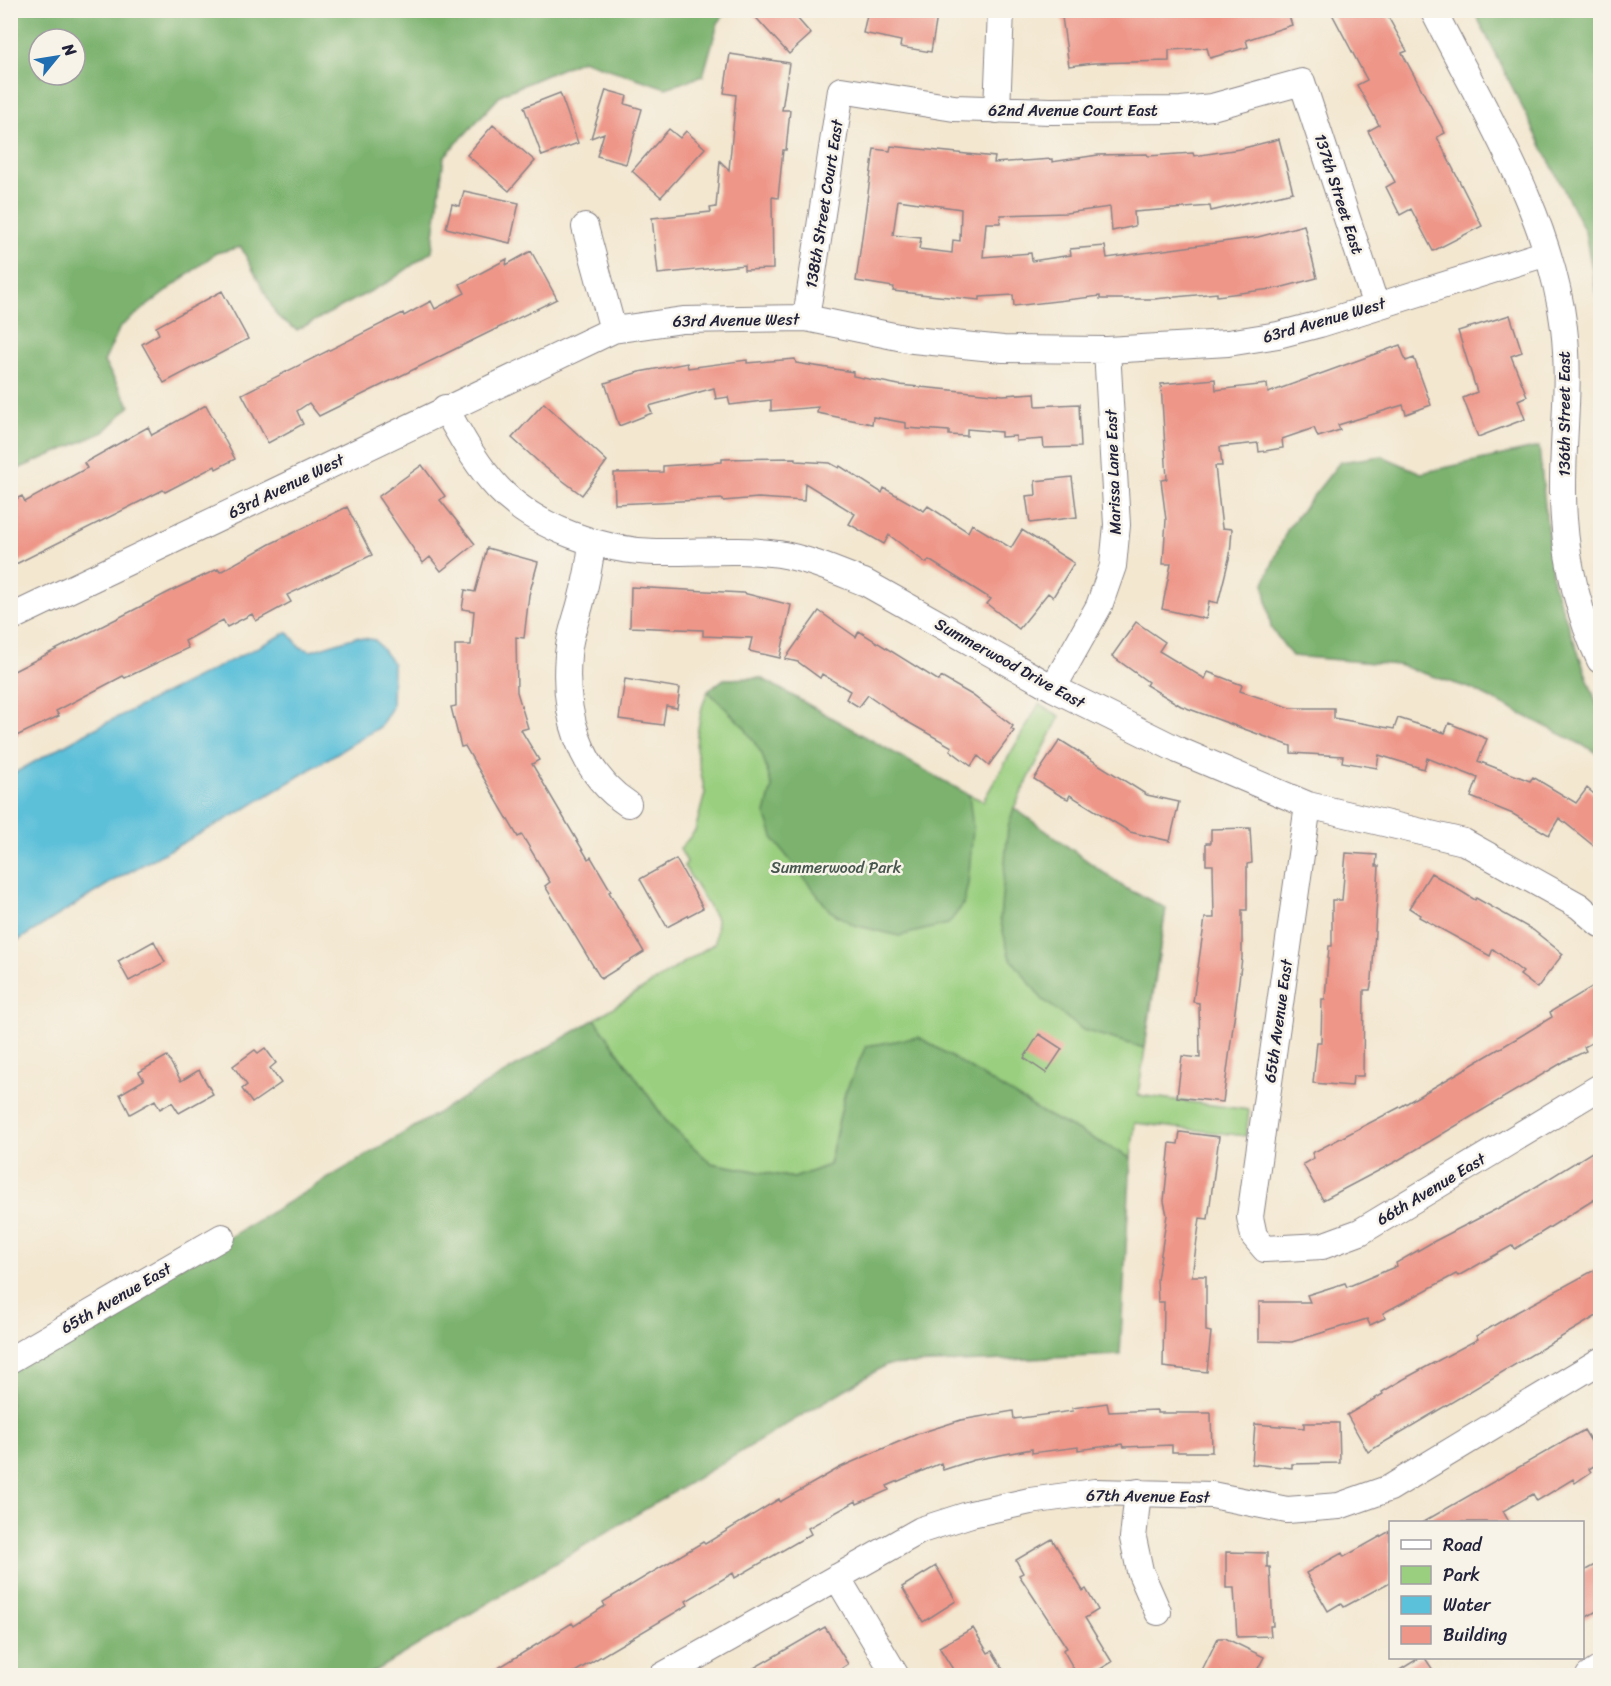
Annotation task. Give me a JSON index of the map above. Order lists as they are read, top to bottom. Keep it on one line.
{"streets":{"street":["62nd Avenue Court East","137th Street East","138th Street Court East","63rd Avenue West","136th Street East","Marissa Lane East","Summerwood Drive East","65th Avenue East","66th Avenue East","67th Avenue East"]},"crossings":[["62nd Avenue Court East","137th Street East"],["62nd Avenue Court East","138th Street Court East"],["137th Street East","63rd Avenue West"],["138th Street Court East","63rd Avenue West"],["63rd Avenue West","136th Street East"],["63rd Avenue West","Marissa Lane East"],["63rd Avenue West","Summerwood Drive East"],["Marissa Lane East","Summerwood Drive East"],["Summerwood Drive East","65th Avenue East"],["65th Avenue East","66th Avenue East"]],"parks":["Summerwood Park"],"legend":["Road","Park","Water","Building"],"north":"top right"}
